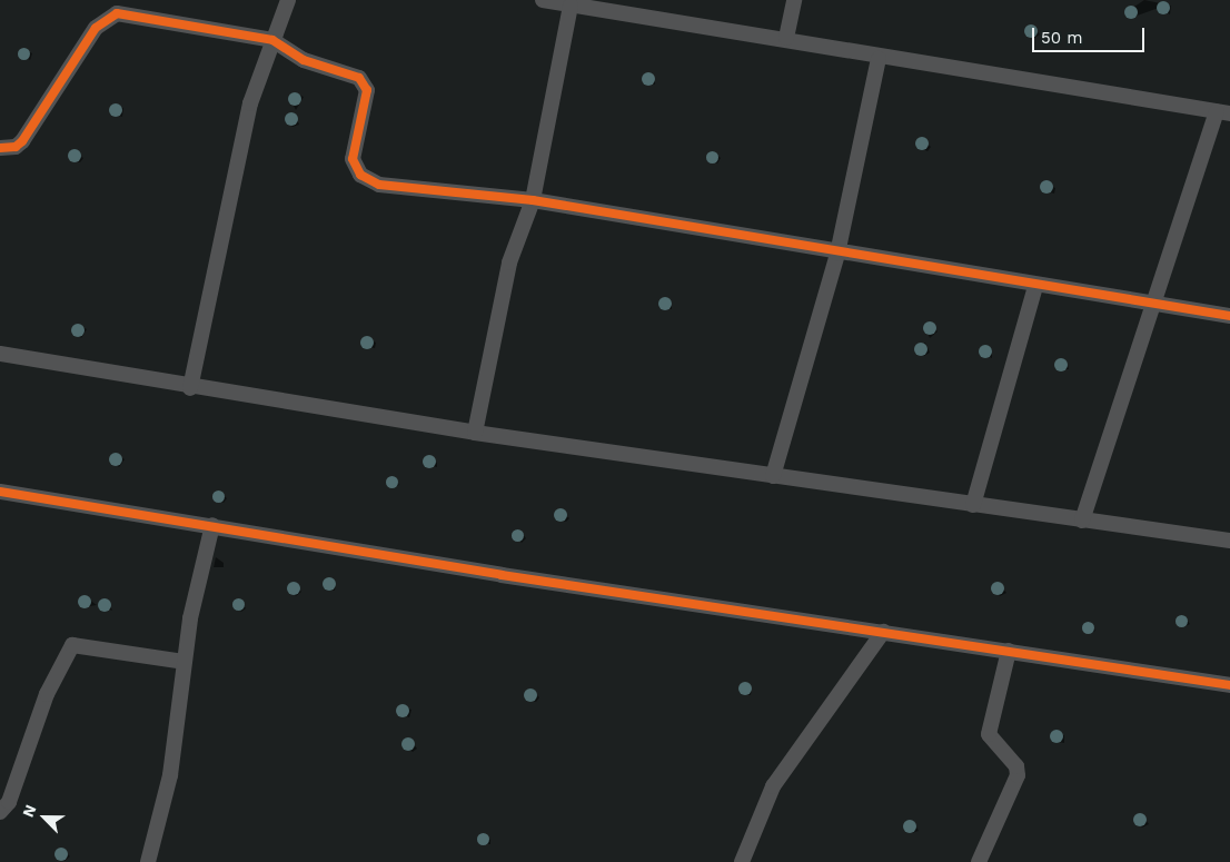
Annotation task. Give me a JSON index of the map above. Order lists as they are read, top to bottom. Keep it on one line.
{"scale_bar":"50 m","north":"top left"}
